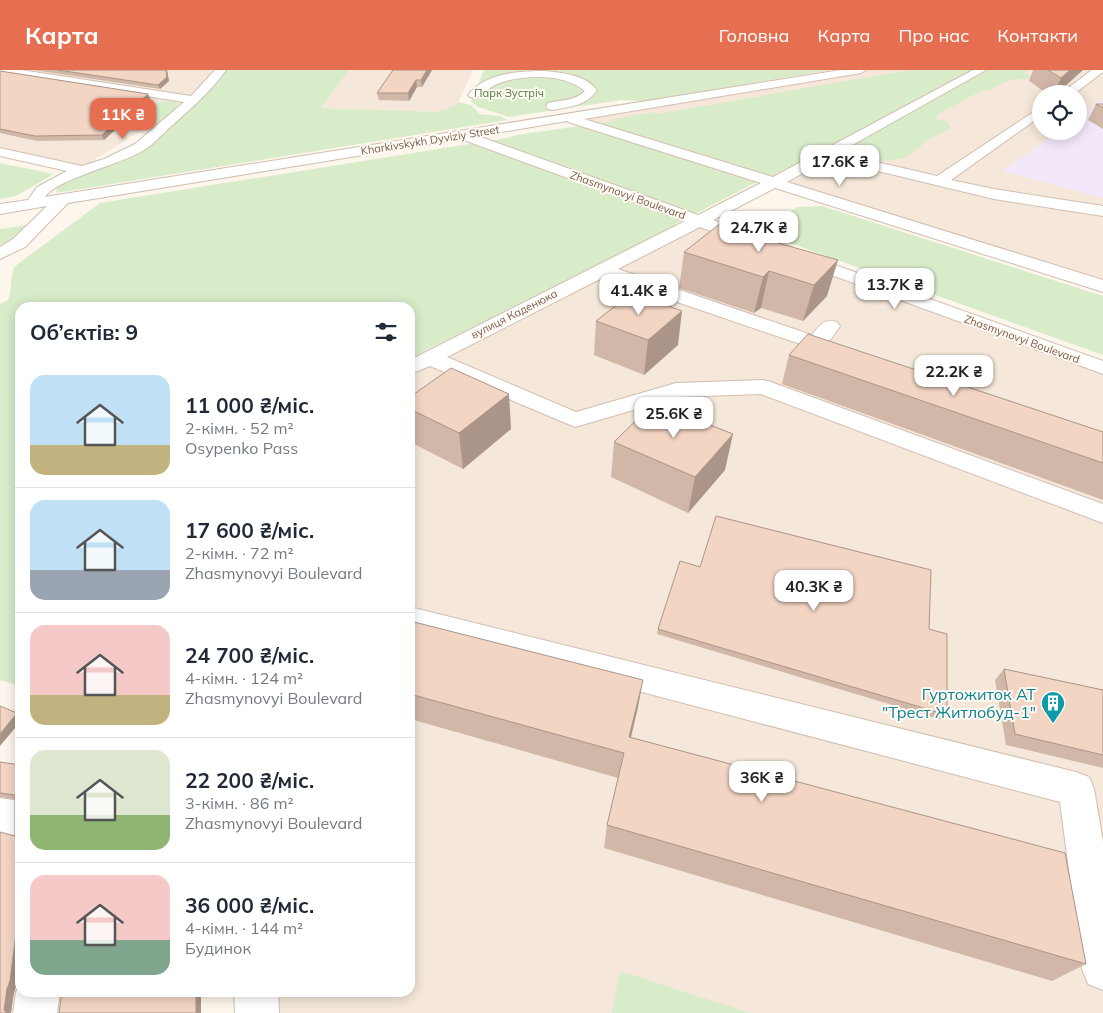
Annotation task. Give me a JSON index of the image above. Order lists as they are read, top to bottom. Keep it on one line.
{"streets":{"street":["Kharkivskykh Dyviziy Street","Zhasmynovyi Boulevard","вулиця Каденюка"]},"crossings":[["Kharkivskykh Dyviziy Street","Zhasmynovyi Boulevard"],["Zhasmynovyi Boulevard","вулиця Каденюка"]],"parks":["Парк Зустріч"],"places":{"building":["Гуртожиток АТ \"Трест Житлобуд-1\""]},"page":{"header":"Карта","nav":["Головна","Карта","Про нас","Контакти"],"price":["11K ₴","17.6K ₴","24.7K ₴","13.7K ₴","41.4K ₴","22.2K ₴","25.6K ₴","40.3K ₴","36K ₴"],"heading":"Об’єктів: 9","list":[{"name":"11 000 ₴/міс.","note":"2-кімн. · 52 m² · Osypenko Pass"},{"name":"17 600 ₴/міс.","note":"2-кімн. · 72 m² · Zhasmynovyi Boulevard"},{"name":"24 700 ₴/міс.","note":"4-кімн. · 124 m² · Zhasmynovyi Boulevard"},{"name":"22 200 ₴/міс.","note":"3-кімн. · 86 m² · Zhasmynovyi Boulevard"},{"name":"36 000 ₴/міс.","note":"4-кімн. · 144 m² · Будинок"}]}}
